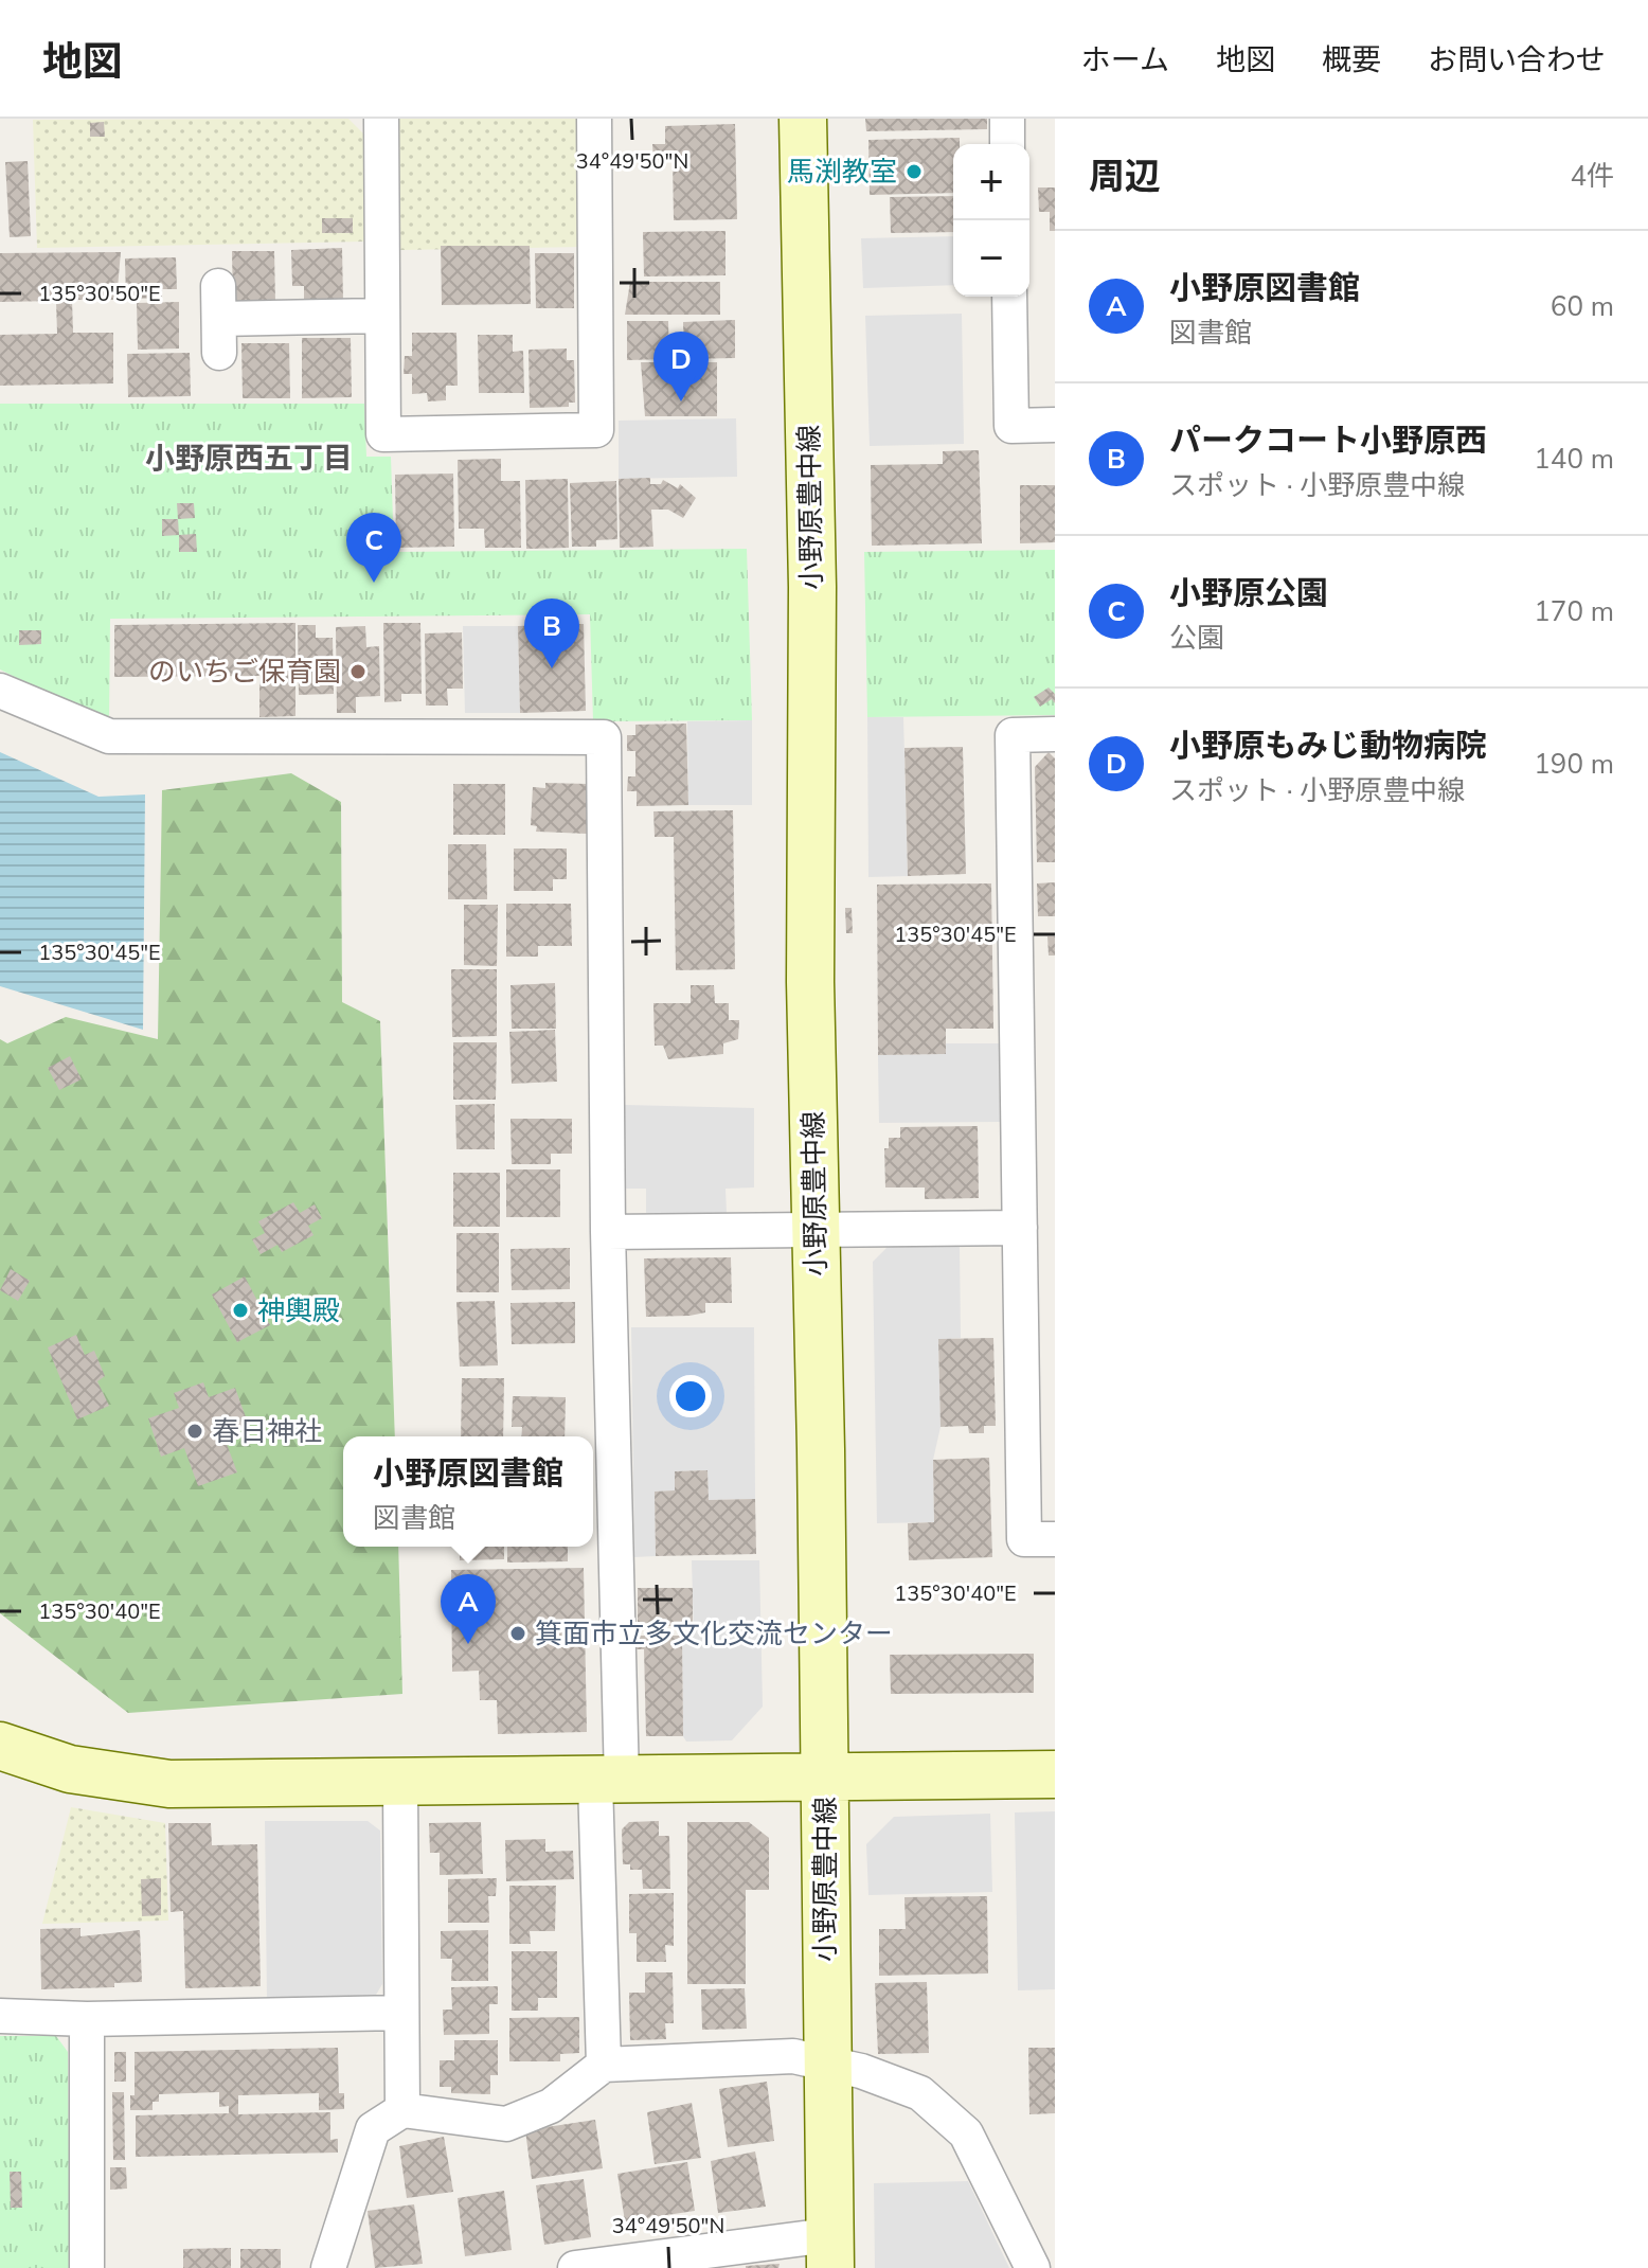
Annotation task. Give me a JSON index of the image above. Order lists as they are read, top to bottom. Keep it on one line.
{"streets":{"street":["小野原豊中線"]},"districts":["小野原西五丁目"],"places":["馬渕教室","のいちご保育園","神輿殿","春日神社","箕面市立多文化交流センター"],"page":{"header":"地図","nav":["ホーム","地図","概要","お問い合わせ"],"heading":["周辺","4件"],"map_buttons":["+","−"],"list":[{"mark":"A","name":"小野原図書館","note":"図書館","value":"60 m"},{"mark":"B","name":"パークコート小野原西","note":"スポット · 小野原豊中線","value":"140 m"},{"mark":"C","name":"小野原公園","note":"公園","value":"170 m"},{"mark":"D","name":"小野原もみじ動物病院","note":"スポット · 小野原豊中線","value":"190 m"}],"pins":["D","C","B","A"],"popup":["小野原図書館","図書館"]},"coordinates":["34°49'50\"N","135°30'50\"E","135°30'45\"E","135°30'40\"E"]}
